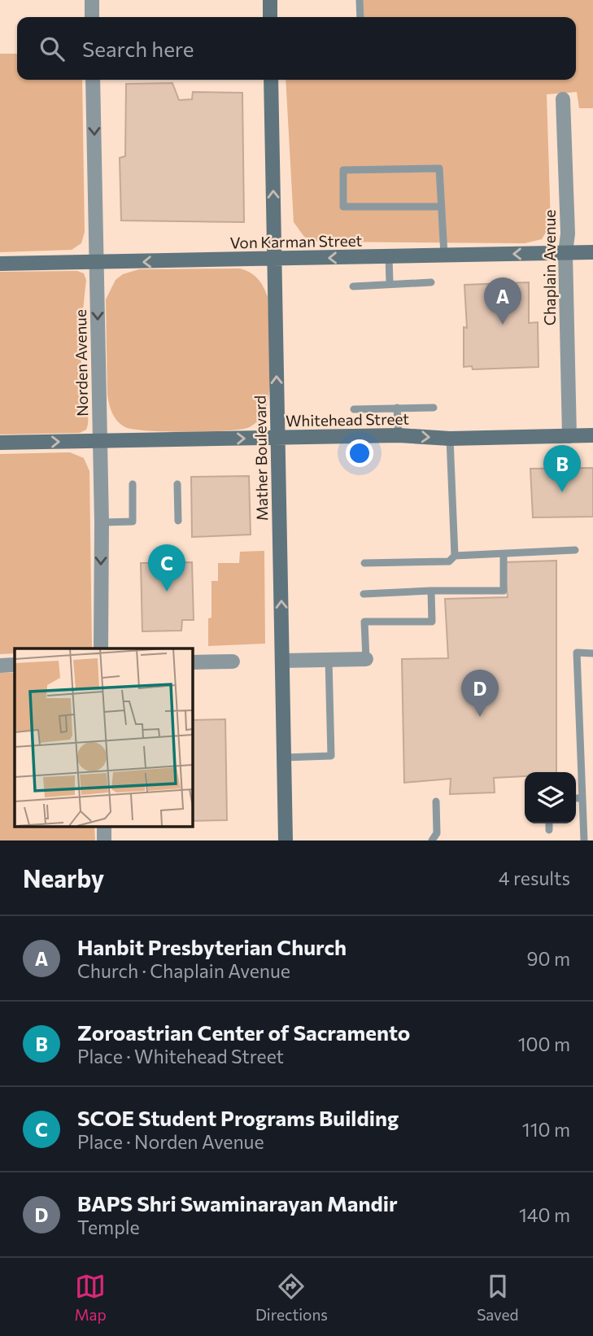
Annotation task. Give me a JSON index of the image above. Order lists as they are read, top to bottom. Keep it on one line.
{"streets":{"street":["Von Karman Street","Chaplain Avenue","Norden Avenue","Whitehead Street","Mather Boulevard"]},"crossings":[["Von Karman Street","Chaplain Avenue"],["Von Karman Street","Norden Avenue"],["Von Karman Street","Mather Boulevard"],["Chaplain Avenue","Whitehead Street"],["Norden Avenue","Whitehead Street"],["Whitehead Street","Mather Boulevard"]],"one_way":["Von Karman Street","Norden Avenue","Whitehead Street","Mather Boulevard"],"page":{"search":"Search here","pins":["A","B","C","D"],"heading":["Nearby","4 results"],"list":[{"mark":"A","name":"Hanbit Presbyterian Church","note":"Church · Chaplain Avenue","value":"90 m"},{"mark":"B","name":"Zoroastrian Center of Sacramento","note":"Place · Whitehead Street","value":"100 m"},{"mark":"C","name":"SCOE Student Programs Building","note":"Place · Norden Avenue","value":"110 m"},{"mark":"D","name":"BAPS Shri Swaminarayan Mandir","note":"Temple","value":"140 m"}],"nav":["Map","Directions","Saved"]}}
